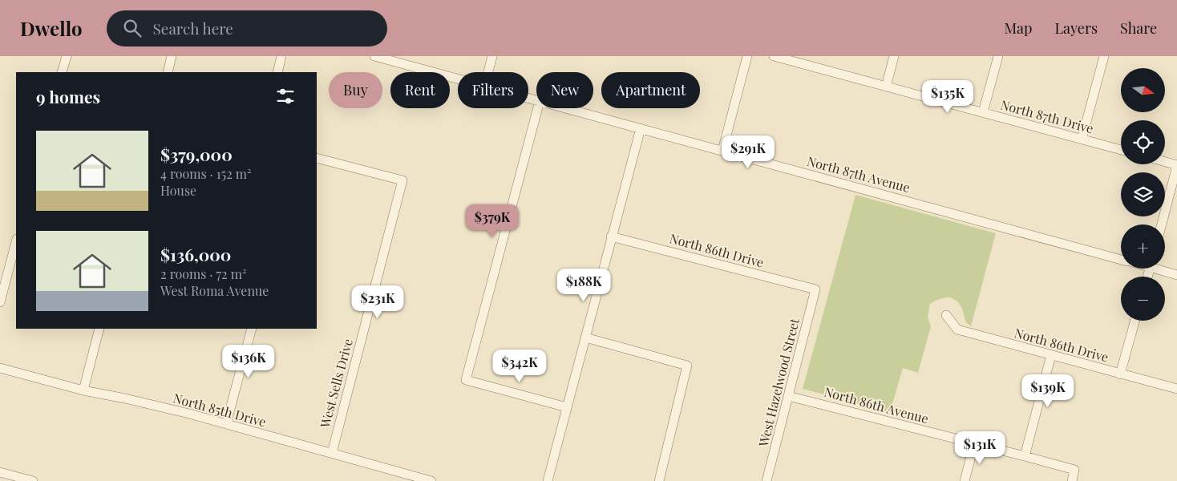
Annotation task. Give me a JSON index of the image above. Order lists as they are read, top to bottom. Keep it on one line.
{"streets":{"street":["North 87th Drive","North 87th Avenue","North 86th Drive","West Hazelwood Street","West Sells Drive","North 86th Avenue","North 85th Drive"]},"crossings":[["North 86th Drive","West Hazelwood Street"],["West Hazelwood Street","North 86th Avenue"],["West Sells Drive","North 85th Drive"]],"north":"right","page":{"header":"Dwello","search":"Search here","nav":["Map","Layers","Share"],"map_buttons":["+","−"],"chip":["Buy","Rent","Filters","New","Apartment"],"heading":"9 homes","price":["$135K","$291K","$379K","$188K","$231K","$136K","$342K","$139K","$131K"],"list":[{"name":"$379,000","note":"4 rooms · 152 m² · House"},{"name":"$136,000","note":"2 rooms · 72 m² · West Roma Avenue"}]}}
